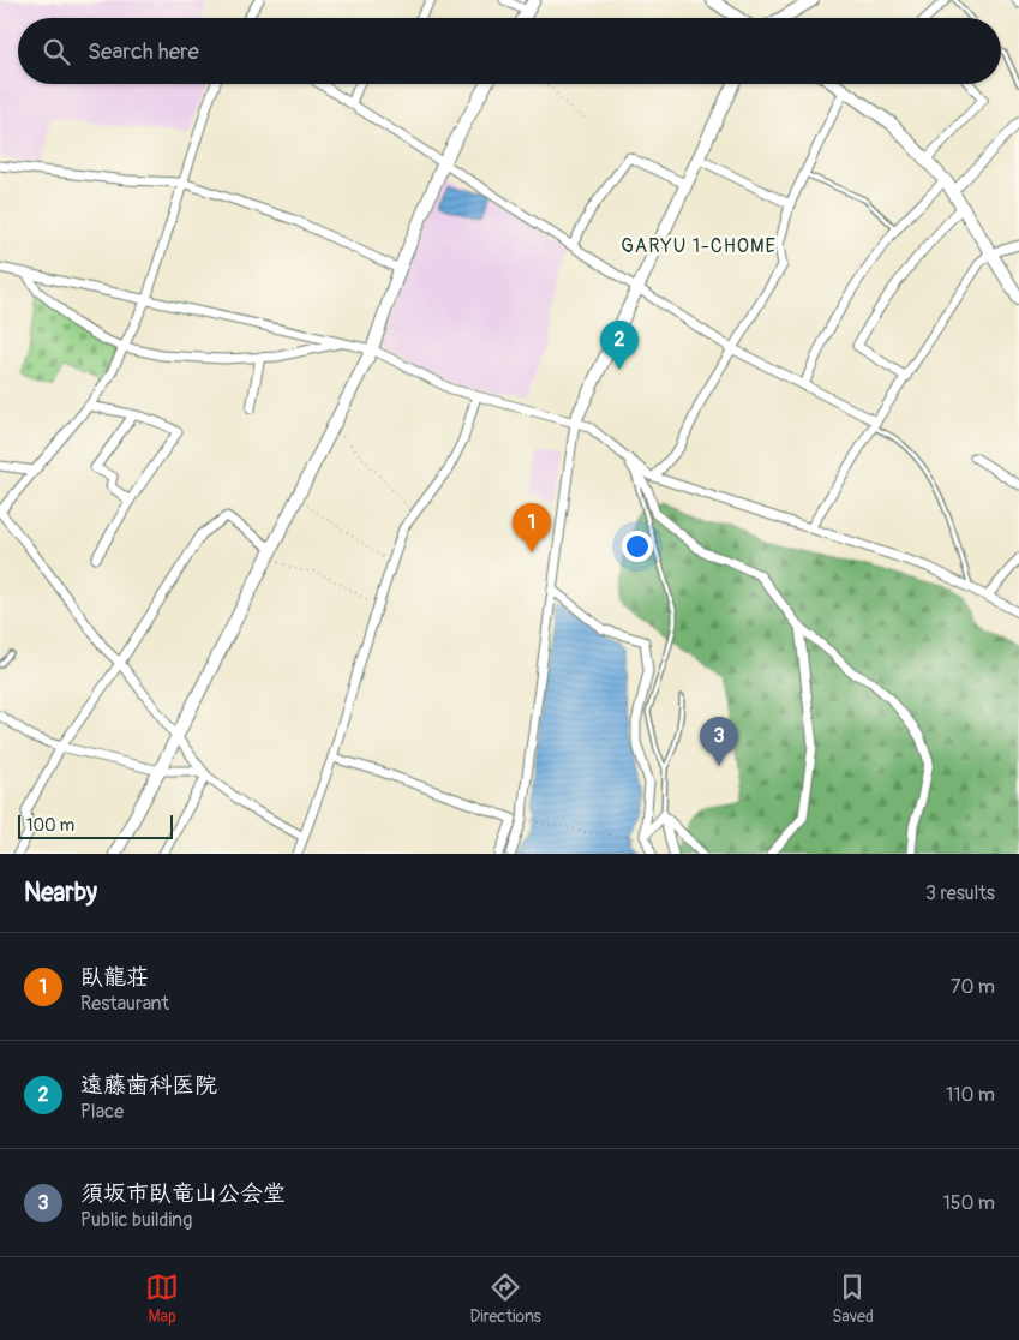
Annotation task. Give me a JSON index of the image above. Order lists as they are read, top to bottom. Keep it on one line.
{"districts":["GARYU 1-CHOME"],"scale_bar":"100 m","page":{"search":"Search here","pins":["2","1","3"],"scale":"100 m","heading":["Nearby","3 results"],"list":[{"mark":"1","name":"臥龍荘","note":"Restaurant","value":"70 m"},{"mark":"2","name":"遠藤歯科医院","note":"Place","value":"110 m"},{"mark":"3","name":"須坂市臥竜山公会堂","note":"Public building","value":"150 m"}],"nav":["Map","Directions","Saved"]}}
